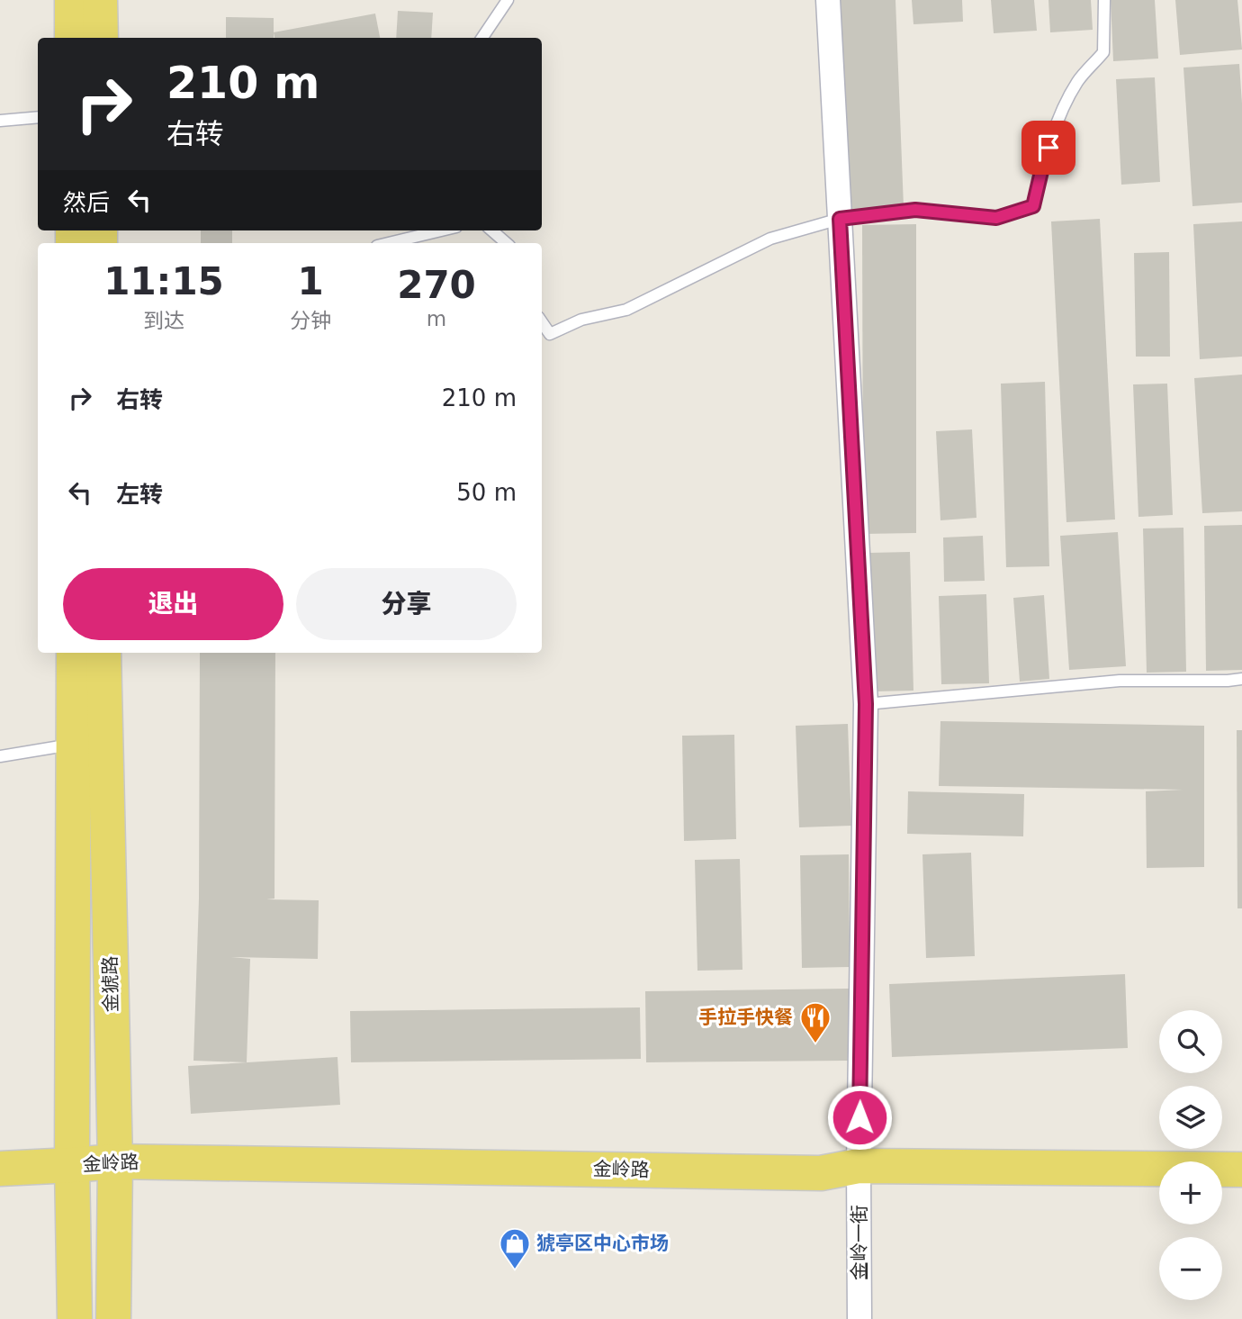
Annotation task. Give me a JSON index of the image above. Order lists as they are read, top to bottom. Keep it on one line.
{"streets":{"main road":["金猇路","金岭路"],"street":["金岭一街"]},"crossings":[["金猇路","金岭路"],["金岭路","金岭一街"]],"places":{"restaurant":["手拉手快餐"],"shop":["猇亭区中心市场"]},"page":{"turn":["210 m","右转"],"then":"然后","eta":["11:15","到达","1","分钟","270","m"],"list":[{"name":"右转","value":"210 m"},{"name":"左转","value":"50 m"}],"buttons":["退出","分享"],"map_buttons":["+","−"]}}
